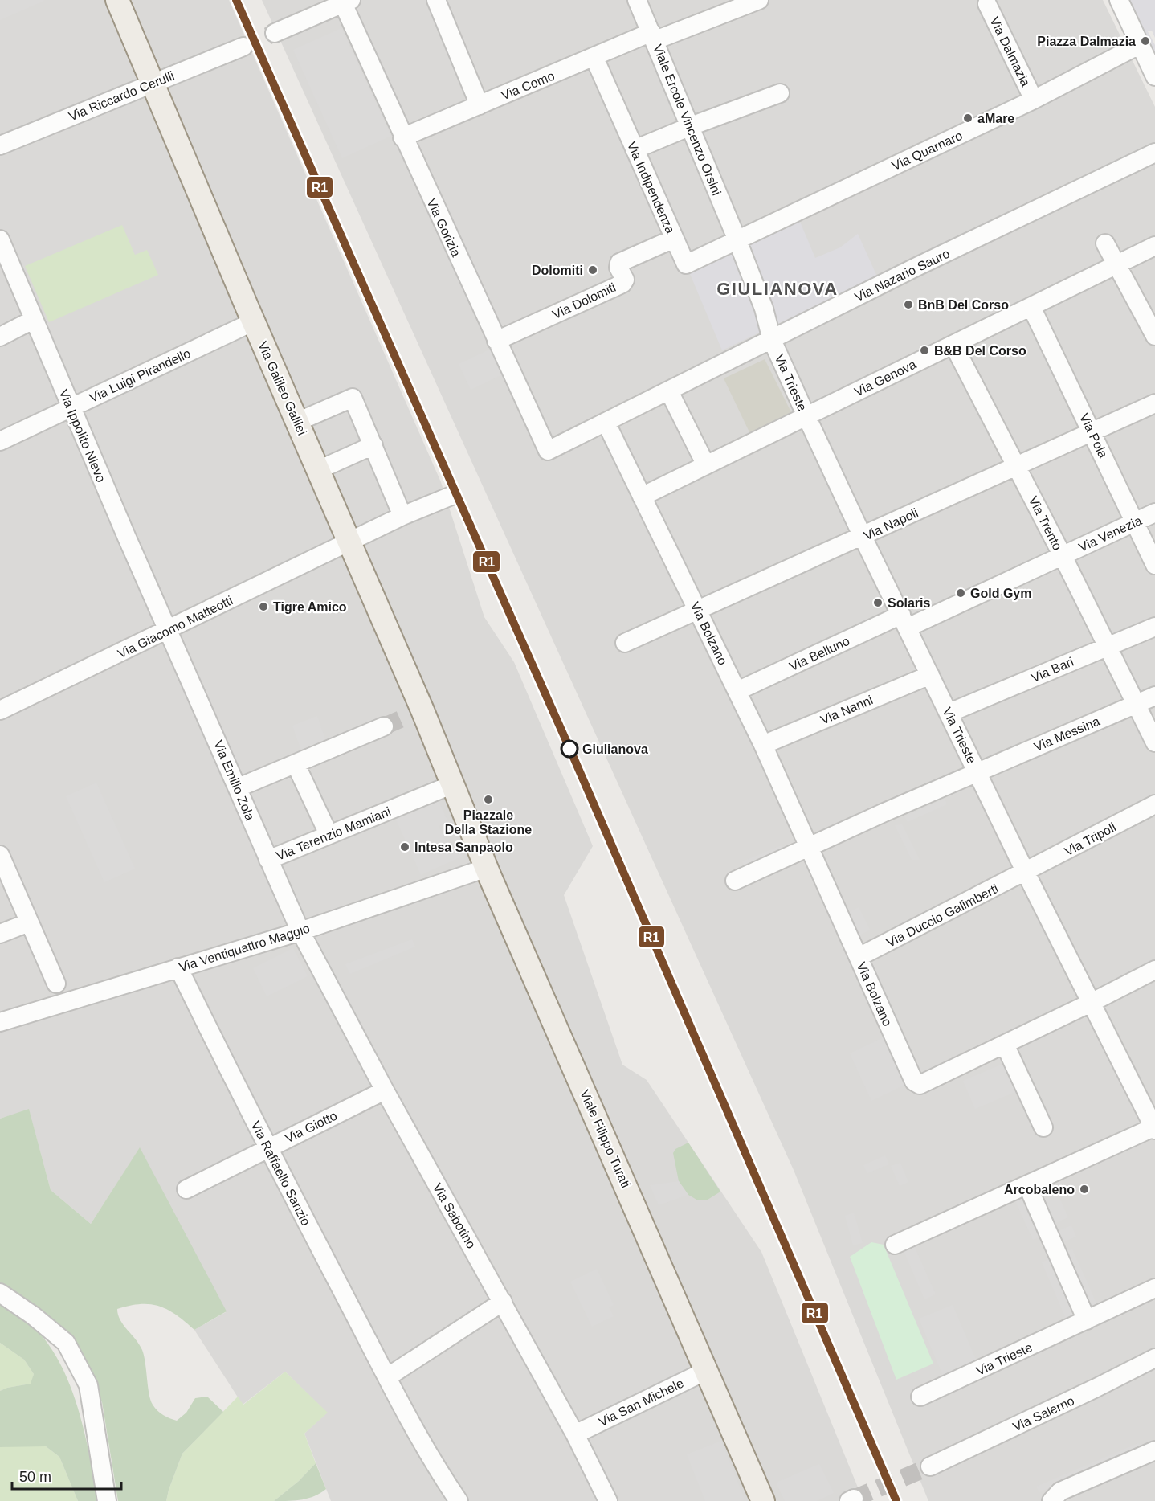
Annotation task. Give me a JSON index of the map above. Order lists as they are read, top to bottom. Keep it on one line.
{"streets":{"main road":["Via Galileo Galilei","Viale Filippo Turati"],"street":["Via Dalmazia","Via Como","Via Riccardo Cerulli","Viale Ercole Vincenzo Orsini","Via Quarnaro","Via Indipendenza","Via Gorizia","Via Nazario Sauro","Via Dolomiti","Via Luigi Pirandello","Via Genova","Via Trieste","Via Ippolito Nievo","Via Pola","Via Trento","Via Napoli","Via Venezia","Via Giacomo Matteotti","Via Bolzano","Via Belluno","Via Bari","Via Nanni","Via Messina","Via Emilio Zola","Via Terenzio Mamiani","Via Tripoli","Via Duccio Galimberti","Via Ventiquattro Maggio","Via Giotto","Via Raffaello Sanzio","Via Sabotino","Via San Michele","Via Salerno"]},"crossings":[["Via Dalmazia","Via Quarnaro"],["Via Como","Viale Ercole Vincenzo Orsini"],["Via Como","Via Indipendenza"],["Via Como","Via Gorizia"],["Via Riccardo Cerulli","Via Galileo Galilei"],["Viale Ercole Vincenzo Orsini","Via Quarnaro"],["Viale Ercole Vincenzo Orsini","Via Indipendenza"],["Viale Ercole Vincenzo Orsini","Via Nazario Sauro"],["Viale Ercole Vincenzo Orsini","Via Trieste"],["Via Quarnaro","Via Indipendenza"],["Via Indipendenza","Via Dolomiti"],["Via Gorizia","Via Nazario Sauro"],["Via Gorizia","Via Dolomiti"],["Via Nazario Sauro","Via Trieste"],["Via Nazario Sauro","Via Bolzano"],["Via Luigi Pirandello","Via Galileo Galilei"],["Via Luigi Pirandello","Via Ippolito Nievo"],["Via Genova","Via Trieste"],["Via Genova","Via Pola"],["Via Genova","Via Trento"],["Via Genova","Via Bolzano"],["Via Trieste","Via Napoli"],["Via Trieste","Via Venezia"],["Via Trieste","Via Belluno"],["Via Trieste","Via Bari"],["Via Trieste","Via Nanni"],["Via Trieste","Via Messina"],["Via Trieste","Via Tripoli"],["Via Trieste","Via Duccio Galimberti"],["Via Galileo Galilei","Via Giacomo Matteotti"],["Via Galileo Galilei","Via Terenzio Mamiani"],["Via Galileo Galilei","Viale Filippo Turati"],["Via Ippolito Nievo","Via Giacomo Matteotti"],["Via Ippolito Nievo","Via Emilio Zola"],["Via Pola","Via Napoli"],["Via Pola","Via Venezia"],["Via Trento","Via Napoli"],["Via Trento","Via Venezia"],["Via Trento","Via Bari"],["Via Trento","Via Messina"],["Via Napoli","Via Bolzano"],["Via Venezia","Via Belluno"],["Via Giacomo Matteotti","Via Emilio Zola"],["Via Bolzano","Via Belluno"],["Via Bolzano","Via Nanni"],["Via Bolzano","Via Duccio Galimberti"],["Via Emilio Zola","Via Terenzio Mamiani"],["Via Emilio Zola","Via Ventiquattro Maggio"],["Via Emilio Zola","Via Sabotino"],["Via Terenzio Mamiani","Viale Filippo Turati"],["Via Tripoli","Via Duccio Galimberti"],["Via Ventiquattro Maggio","Viale Filippo Turati"],["Via Ventiquattro Maggio","Via Raffaello Sanzio"],["Via Ventiquattro Maggio","Via Sabotino"],["Via Giotto","Via Raffaello Sanzio"],["Via Giotto","Via Sabotino"],["Viale Filippo Turati","Via San Michele"],["Via Sabotino","Via San Michele"]],"districts":["GIULIANOVA"],"places":["Piazza Dalmazia","aMare","Dolomiti","BnB Del Corso","B&B Del Corso","Gold Gym","Solaris","Tigre Amico","Giulianova","Piazzale Della Stazione","Intesa Sanpaolo","Arcobaleno"],"lines":["transit line R1"],"scale_bar":"50 m"}
